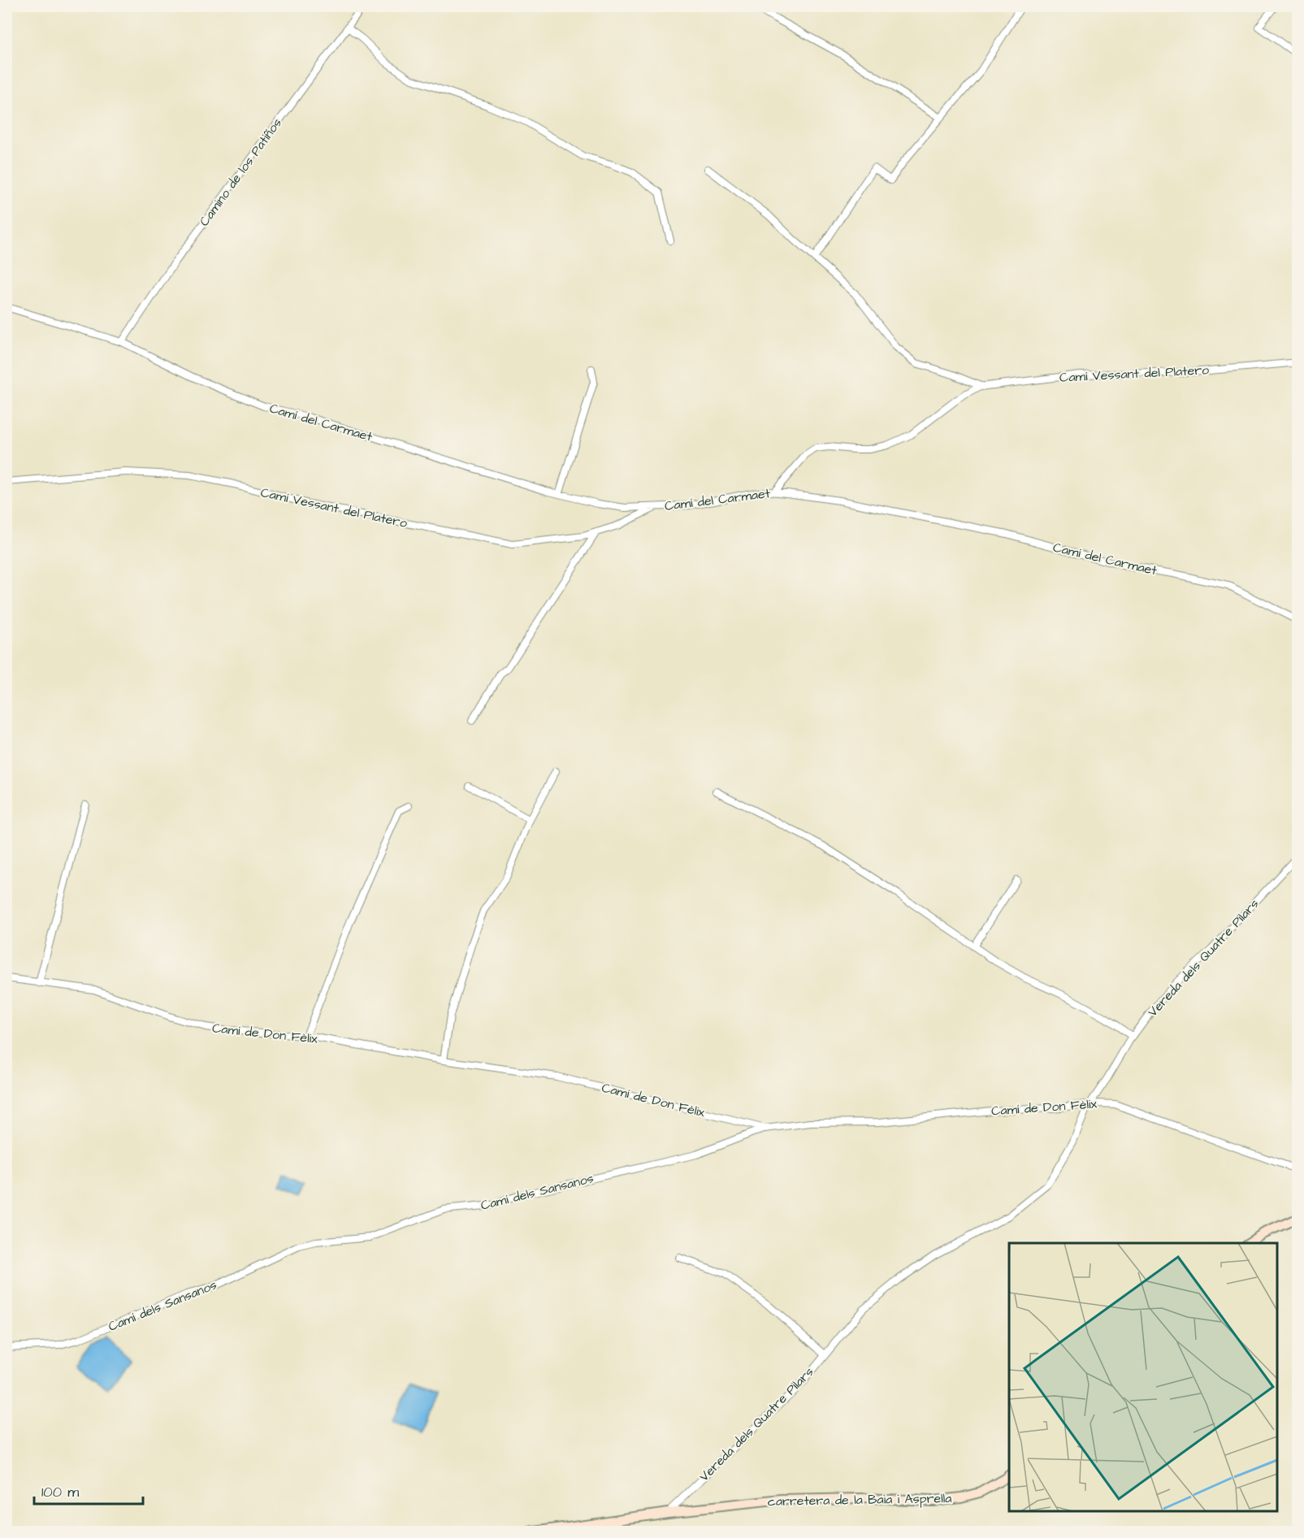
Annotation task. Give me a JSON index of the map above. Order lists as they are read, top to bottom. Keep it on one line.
{"streets":{"main road":["carretera de la Baia i Asprella"],"street":["Camino de los Patiños","Camí Vessant del Platero","Camí del Carmaet","Vereda dels Quatre Pilars","Camí de Don Fèlix","Camí dels Sansanos"]},"crossings":[["Camino de los Patiños","Camí del Carmaet"],["Camí Vessant del Platero","Camí del Carmaet"],["Vereda dels Quatre Pilars","Camí de Don Fèlix"],["Vereda dels Quatre Pilars","carretera de la Baia i Asprella"],["Camí de Don Fèlix","Camí dels Sansanos"]],"scale_bar":"100 m"}
